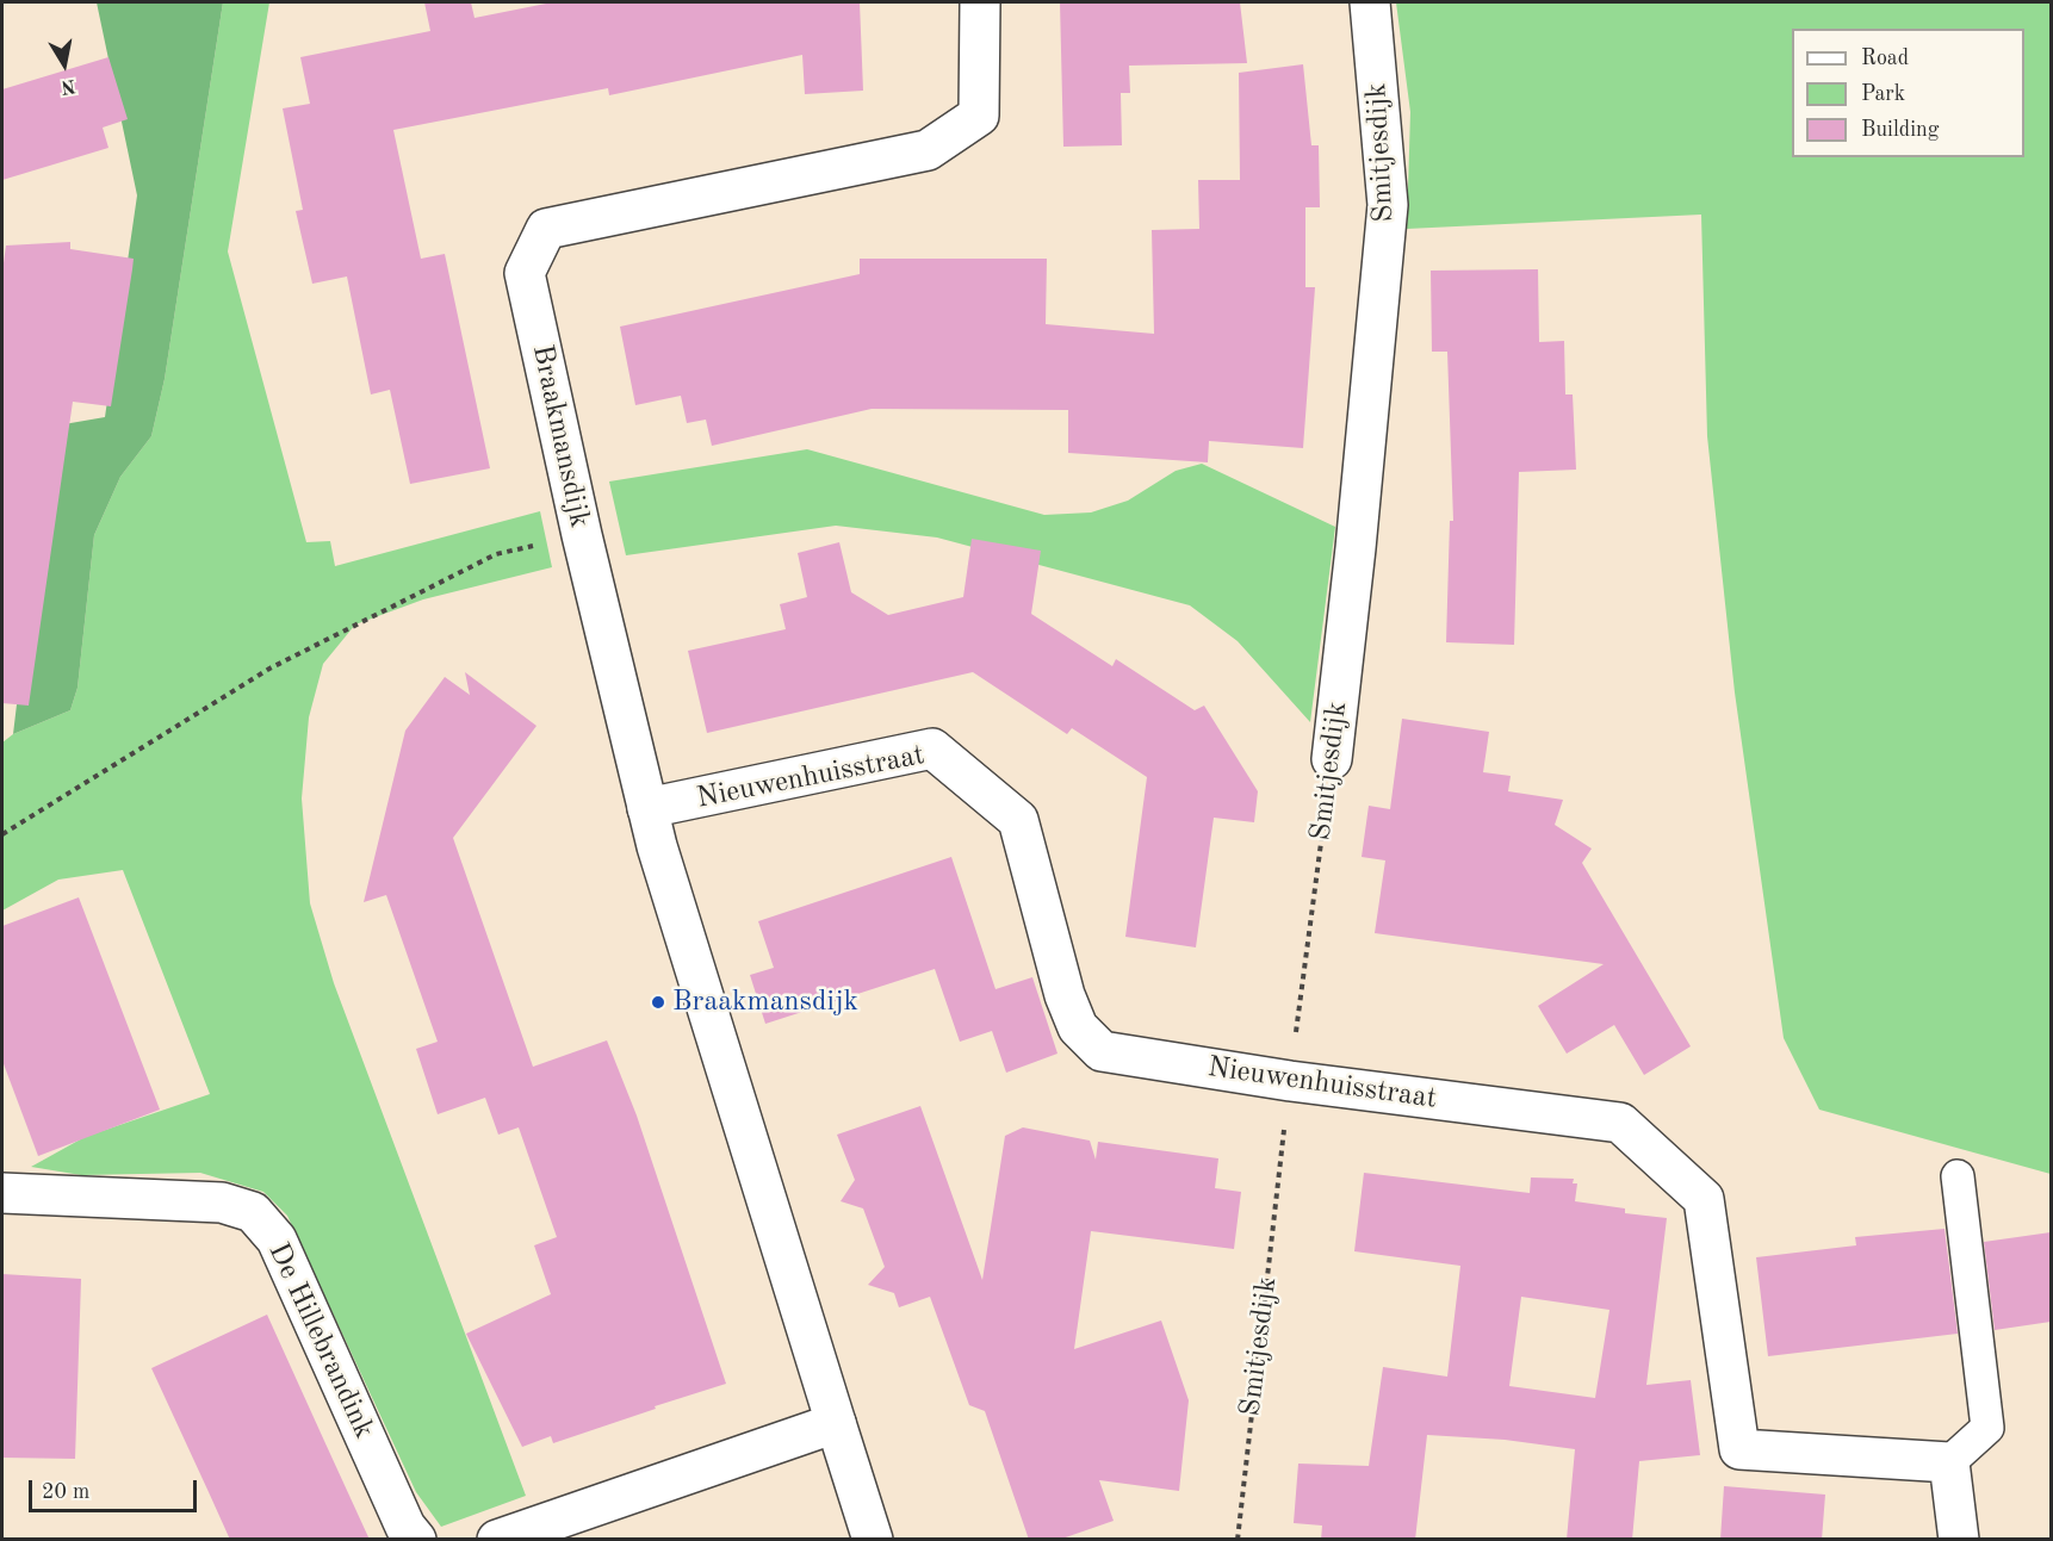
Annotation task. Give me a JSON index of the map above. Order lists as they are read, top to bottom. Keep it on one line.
{"streets":{"street":["Smitjesdijk","Braakmansdijk","Nieuwenhuisstraat","De Hillebrandink"]},"crossings":[["Smitjesdijk","Nieuwenhuisstraat"],["Braakmansdijk","Nieuwenhuisstraat"]],"places":["Braakmansdijk"],"legend":["Road","Park","Building"],"scale_bar":"20 m","north":"bottom"}
